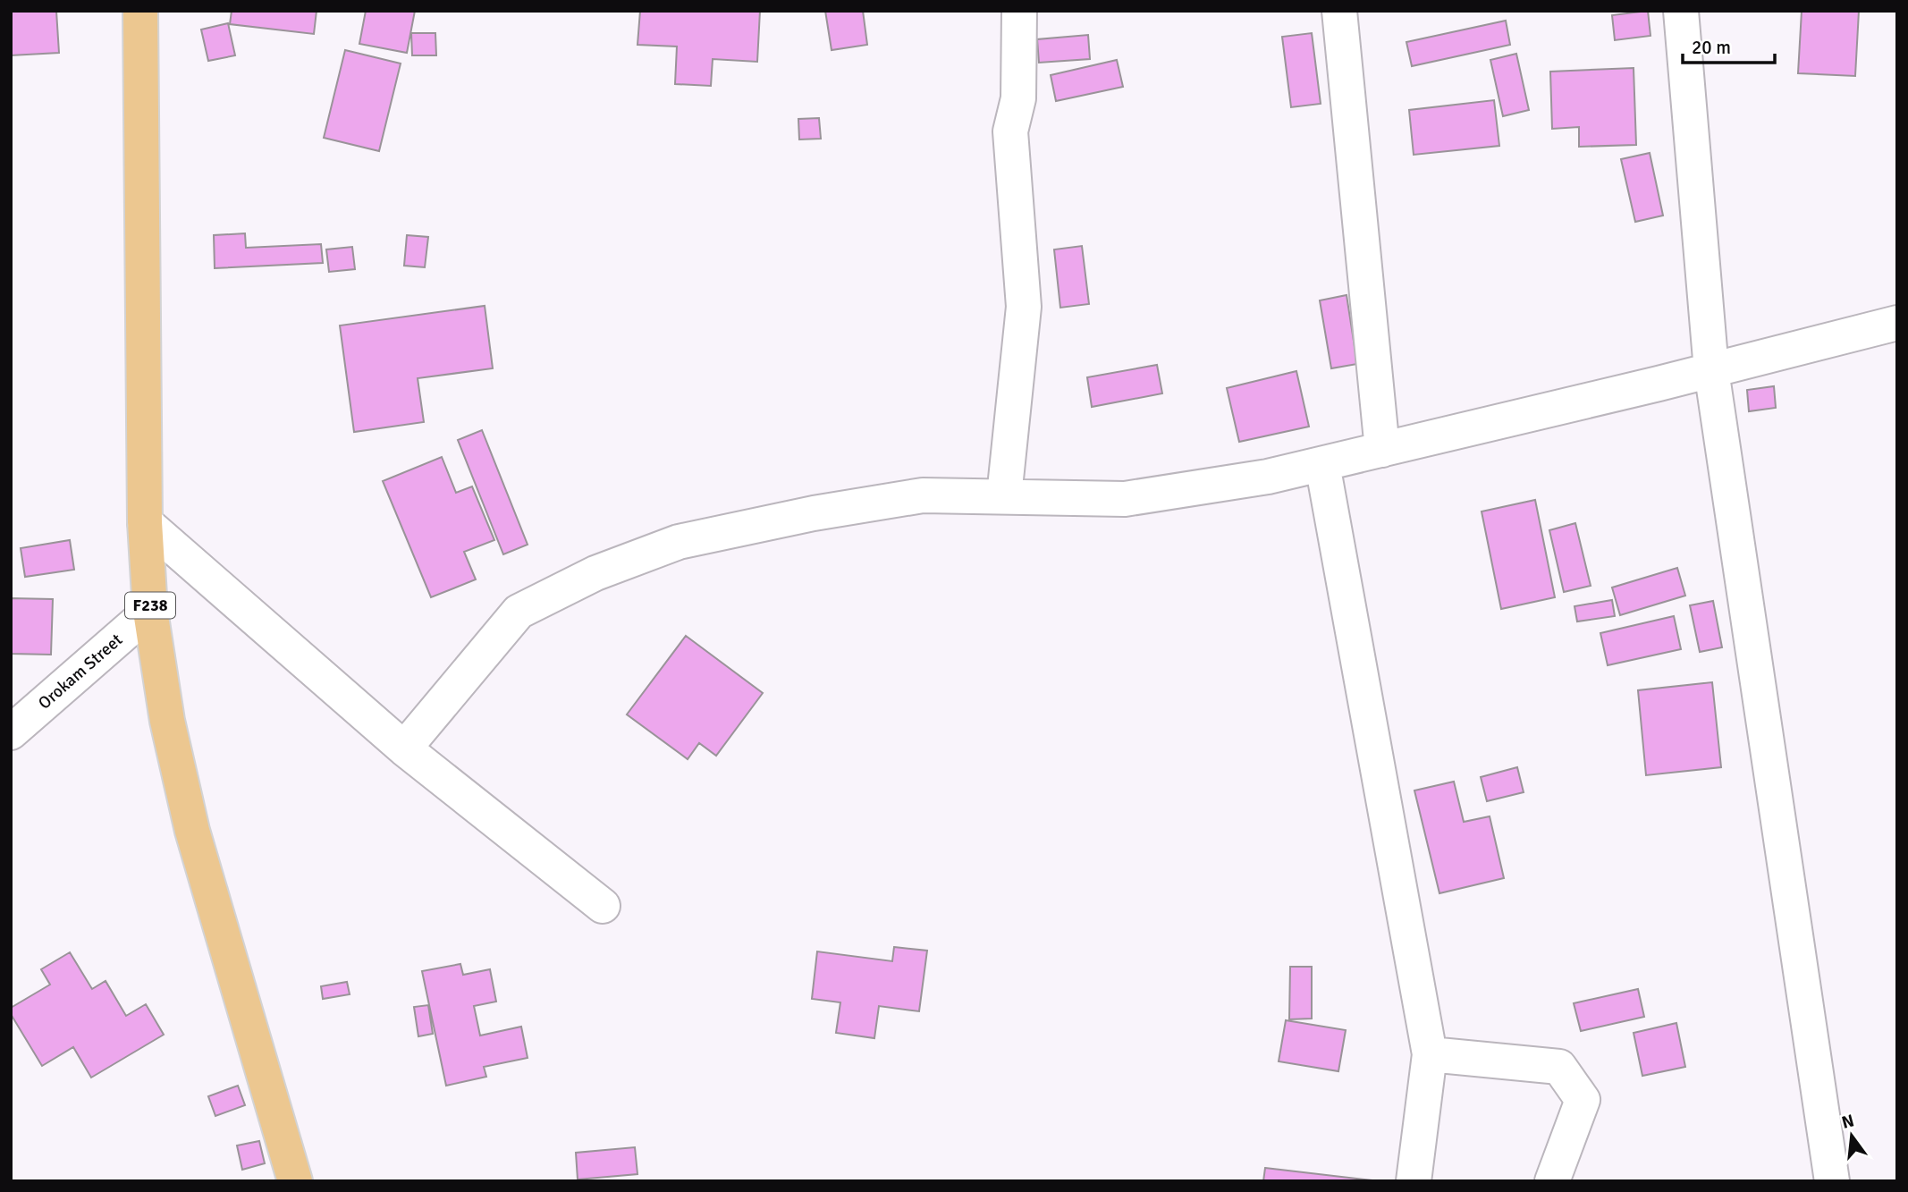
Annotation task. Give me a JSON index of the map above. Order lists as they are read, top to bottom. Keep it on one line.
{"streets":{"main road":["F238"],"street":["Orokam Street"]},"crossings":[["F238","Orokam Street"]],"scale_bar":"20 m","north":"top"}
